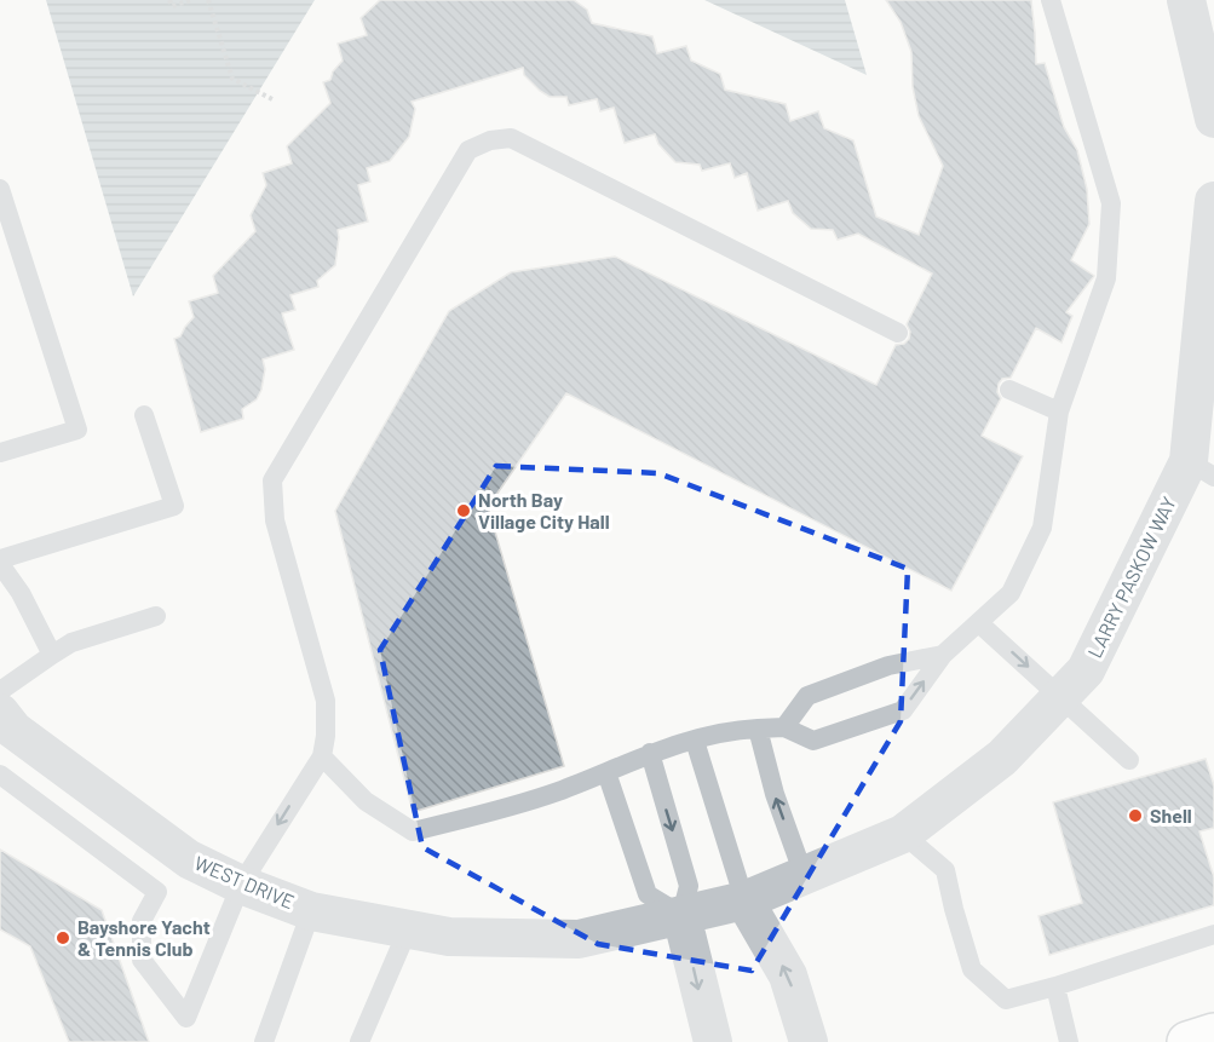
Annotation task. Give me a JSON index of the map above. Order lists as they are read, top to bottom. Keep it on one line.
{"streets":{"street":["LARRY PASKOW WAY","WEST DRIVE"]},"crossings":[["LARRY PASKOW WAY","WEST DRIVE"]],"places":["North Bay Village City Hall","Shell","Bayshore Yacht & Tennis Club"]}
